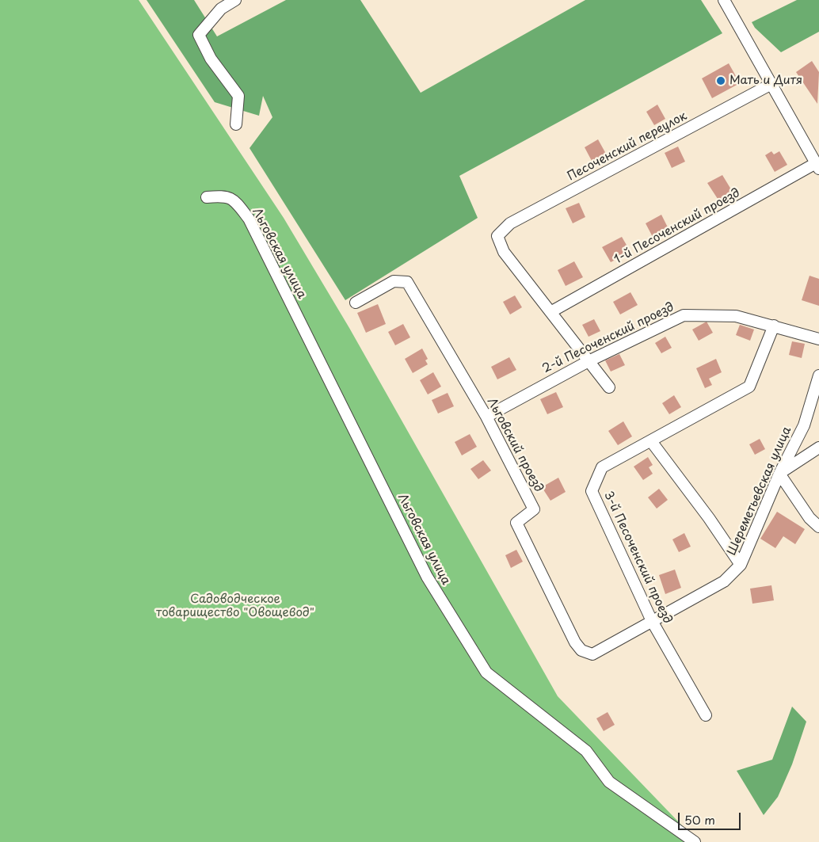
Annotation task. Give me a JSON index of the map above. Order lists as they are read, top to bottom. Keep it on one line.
{"streets":{"street":["Песоченский переулок","1-й Песоченский проезд","Льговская улица","2-й Песоченский проезд","Льговский проезд","Шереметьевская улица","3-й Песоченский проезд"]},"crossings":[["Песоченский переулок","1-й Песоченский проезд"],["2-й Песоченский проезд","Льговский проезд"],["2-й Песоченский проезд","3-й Песоченский проезд"],["Льговский проезд","Шереметьевская улица"],["Шереметьевская улица","3-й Песоченский проезд"]],"parks":["Садоводческое товарищество \"Овощевод\""],"places":["Мать и Дитя"],"scale_bar":"50 m"}
